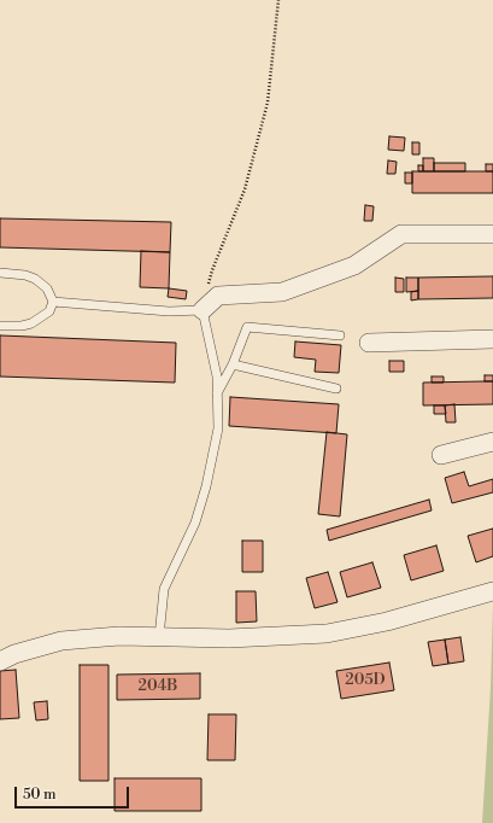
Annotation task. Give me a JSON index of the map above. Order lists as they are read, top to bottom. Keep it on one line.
{"house_numbers":["205D","204B"],"scale_bar":"50 m"}
